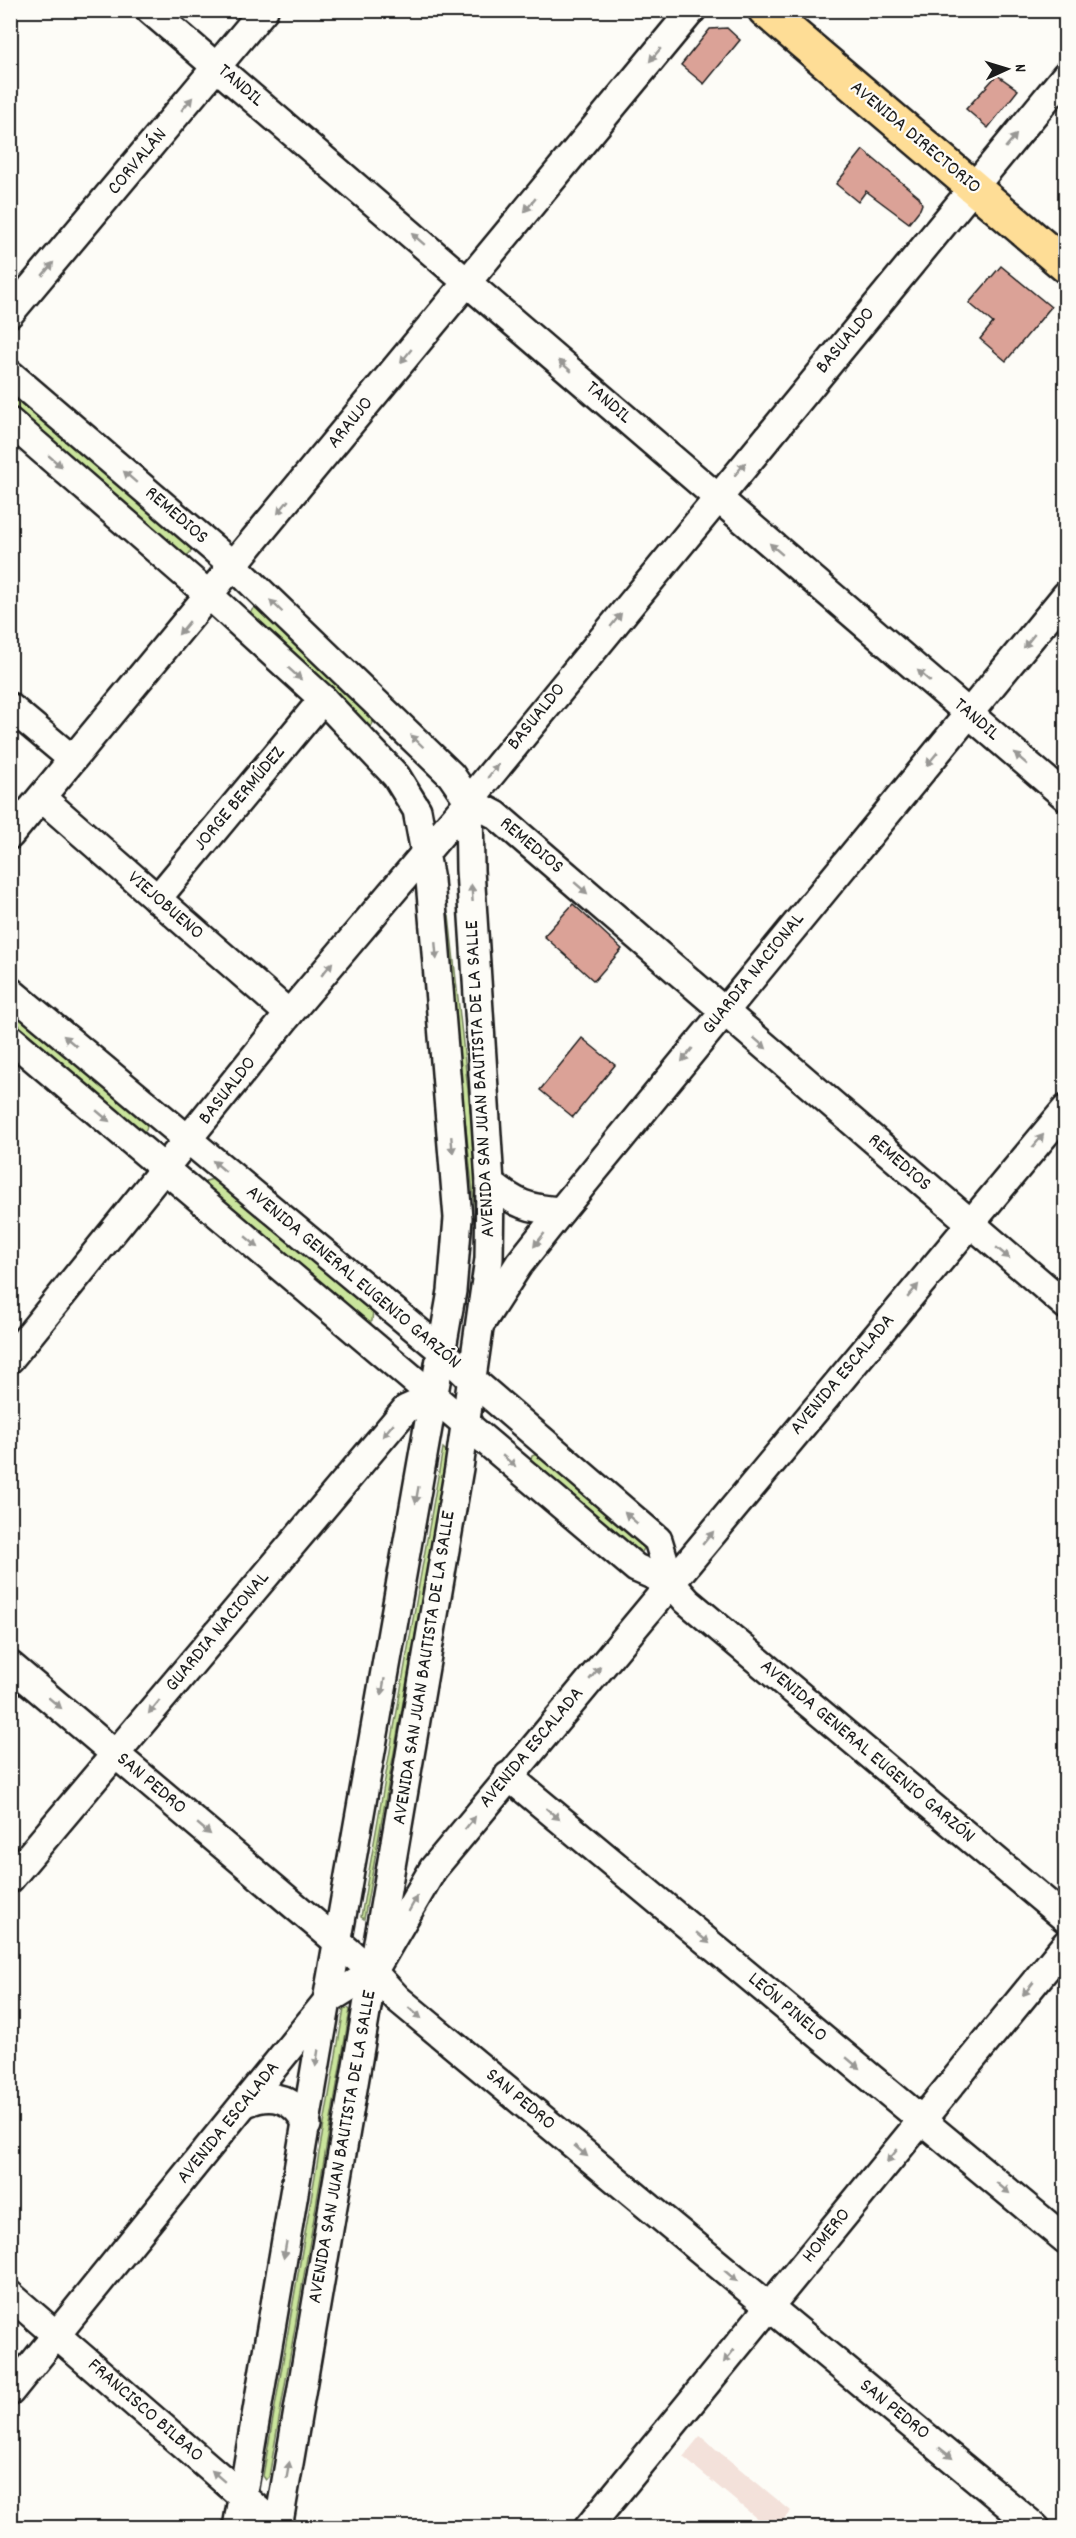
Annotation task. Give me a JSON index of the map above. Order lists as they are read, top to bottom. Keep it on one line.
{"streets":{"main road":["AVENIDA DIRECTORIO"],"street":["TANDIL","CORVALÁN","BASUALDO","ARAUJO","REMEDIOS","JORGE BERMÚDEZ","VIEJOBUENO","GUARDIA NACIONAL","AVENIDA SAN JUAN BAUTISTA DE LA SALLE","AVENIDA GENERAL EUGENIO GARZÓN","AVENIDA ESCALADA","SAN PEDRO","LEÓN PINELO","HOMERO","FRANCISCO BILBAO"]},"crossings":[["TANDIL","CORVALÁN"],["TANDIL","BASUALDO"],["TANDIL","ARAUJO"],["TANDIL","GUARDIA NACIONAL"],["AVENIDA DIRECTORIO","BASUALDO"],["BASUALDO","REMEDIOS"],["BASUALDO","VIEJOBUENO"],["BASUALDO","AVENIDA SAN JUAN BAUTISTA DE LA SALLE"],["BASUALDO","AVENIDA GENERAL EUGENIO GARZÓN"],["ARAUJO","REMEDIOS"],["ARAUJO","VIEJOBUENO"],["REMEDIOS","JORGE BERMÚDEZ"],["REMEDIOS","GUARDIA NACIONAL"],["REMEDIOS","AVENIDA SAN JUAN BAUTISTA DE LA SALLE"],["REMEDIOS","AVENIDA ESCALADA"],["JORGE BERMÚDEZ","VIEJOBUENO"],["GUARDIA NACIONAL","AVENIDA SAN JUAN BAUTISTA DE LA SALLE"],["GUARDIA NACIONAL","AVENIDA GENERAL EUGENIO GARZÓN"],["GUARDIA NACIONAL","SAN PEDRO"],["AVENIDA SAN JUAN BAUTISTA DE LA SALLE","AVENIDA GENERAL EUGENIO GARZÓN"],["AVENIDA SAN JUAN BAUTISTA DE LA SALLE","AVENIDA ESCALADA"],["AVENIDA SAN JUAN BAUTISTA DE LA SALLE","SAN PEDRO"],["AVENIDA SAN JUAN BAUTISTA DE LA SALLE","FRANCISCO BILBAO"],["AVENIDA GENERAL EUGENIO GARZÓN","AVENIDA ESCALADA"],["AVENIDA ESCALADA","SAN PEDRO"],["AVENIDA ESCALADA","LEÓN PINELO"],["AVENIDA ESCALADA","FRANCISCO BILBAO"],["SAN PEDRO","HOMERO"],["LEÓN PINELO","HOMERO"]],"one_way":["TANDIL","CORVALÁN","BASUALDO","ARAUJO","GUARDIA NACIONAL","AVENIDA ESCALADA","SAN PEDRO","LEÓN PINELO","HOMERO","FRANCISCO BILBAO"],"north":"right"}
